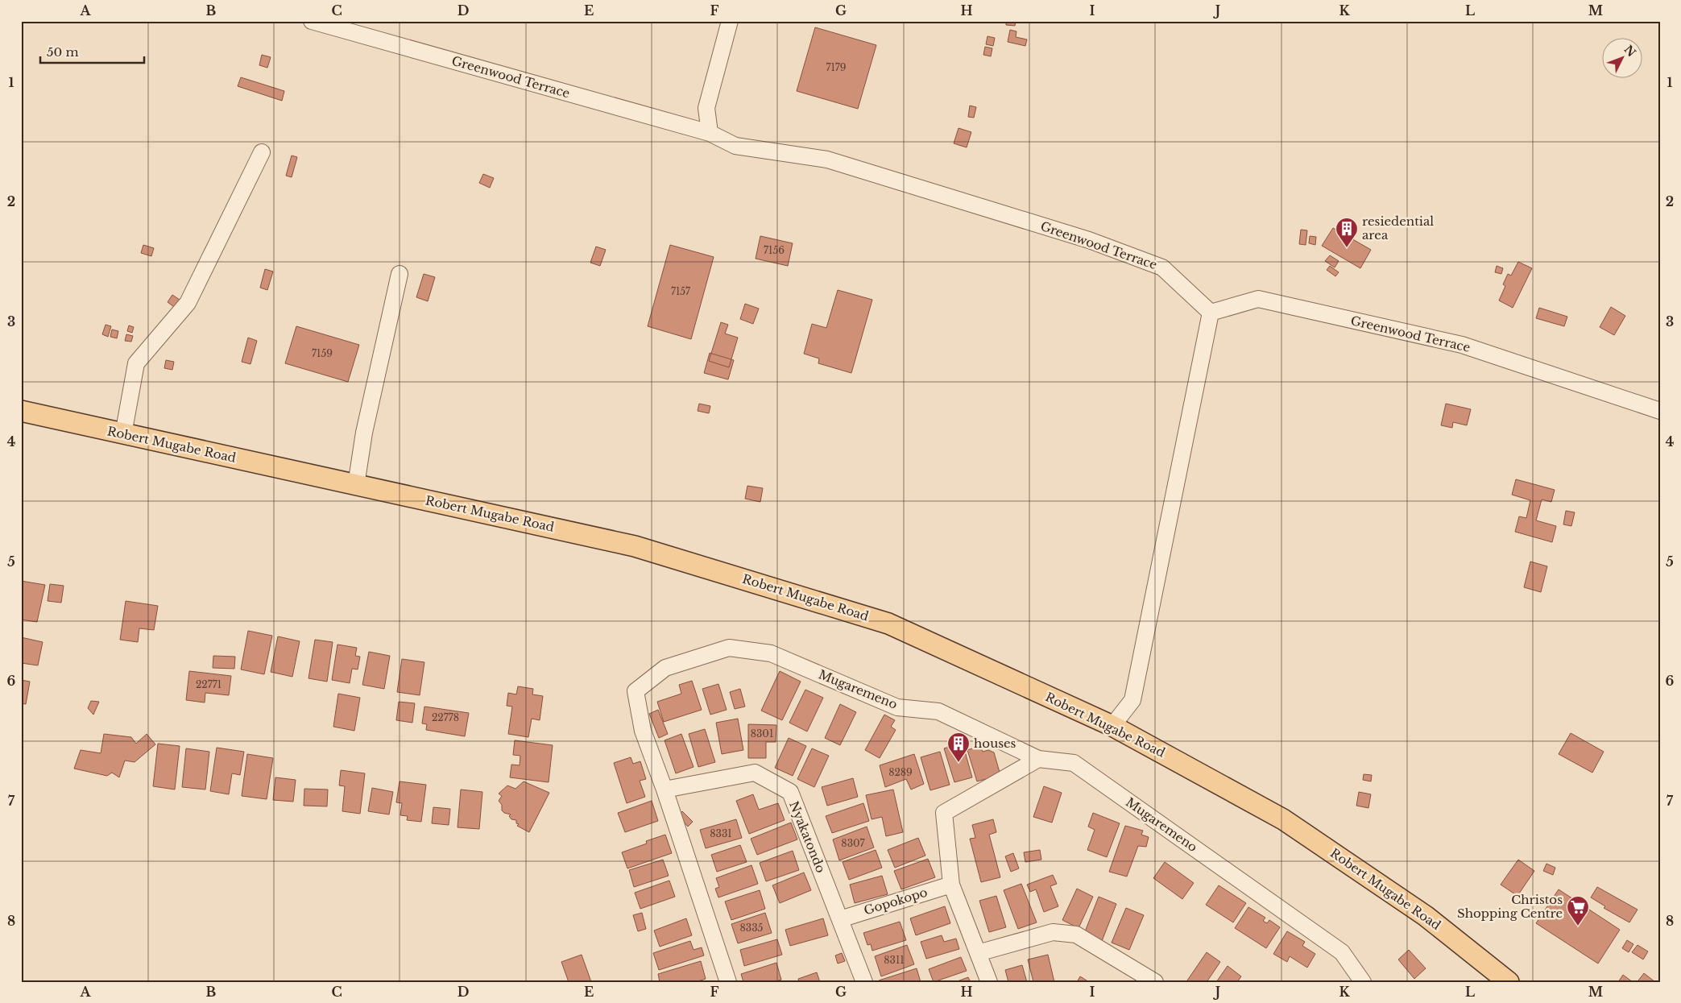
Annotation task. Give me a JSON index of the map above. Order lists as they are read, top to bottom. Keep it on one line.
{"streets":{"main road":["Robert Mugabe Road"],"street":["Greenwood Terrace","Mugaremeno","Nyakatondo","Gopokopo"]},"crossings":[["Mugaremeno","Nyakatondo"],["Nyakatondo","Gopokopo"]],"places":{"building":["resiedential area","houses"],"supermarket":["Christos Shopping Centre"]},"house_numbers":["7179","7156","7157","7159","22771","22778","8301","8289","8331","8307","8335","8311"],"scale_bar":"50 m","north":"top right","grid":{"columns":["A","B","C","D","E","F","G","H","I","J","K","L","M"],"rows":["1","2","3","4","5","6","7","8"]}}
